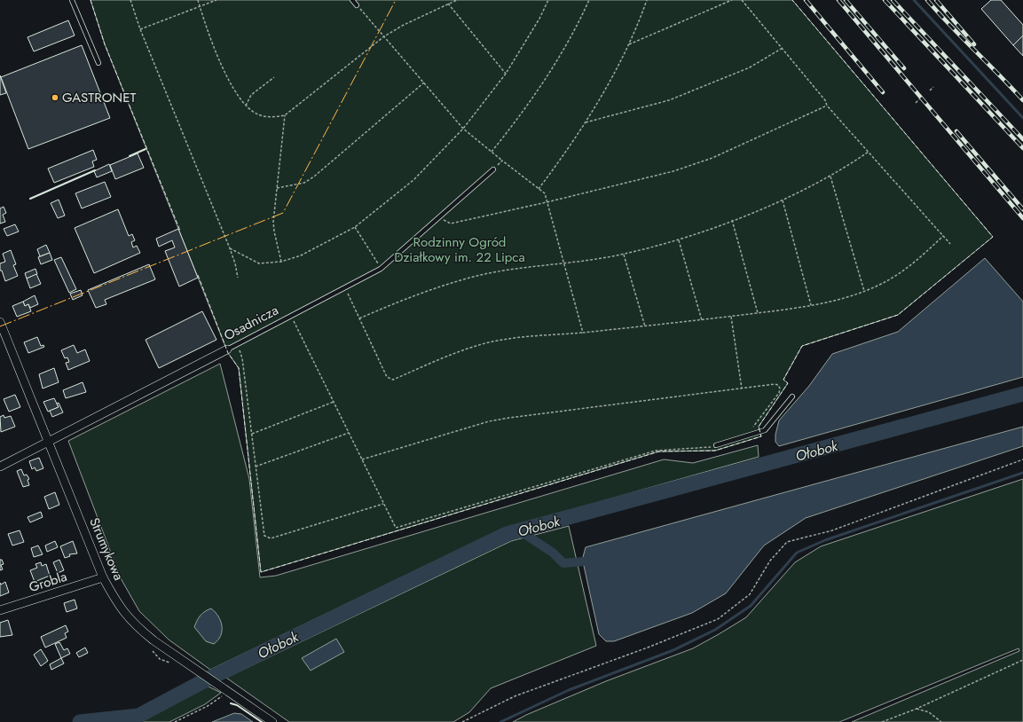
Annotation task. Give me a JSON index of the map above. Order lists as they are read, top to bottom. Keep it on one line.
{"streets":{"street":["Osadnicza","Strumykowa","Grobla"]},"crossings":[["Osadnicza","Strumykowa"],["Strumykowa","Grobla"]],"water":["Ołobok"],"parks":["Rodzinny Ogród Działkowy im. 22 Lipca"],"places":["GASTRONET"]}
